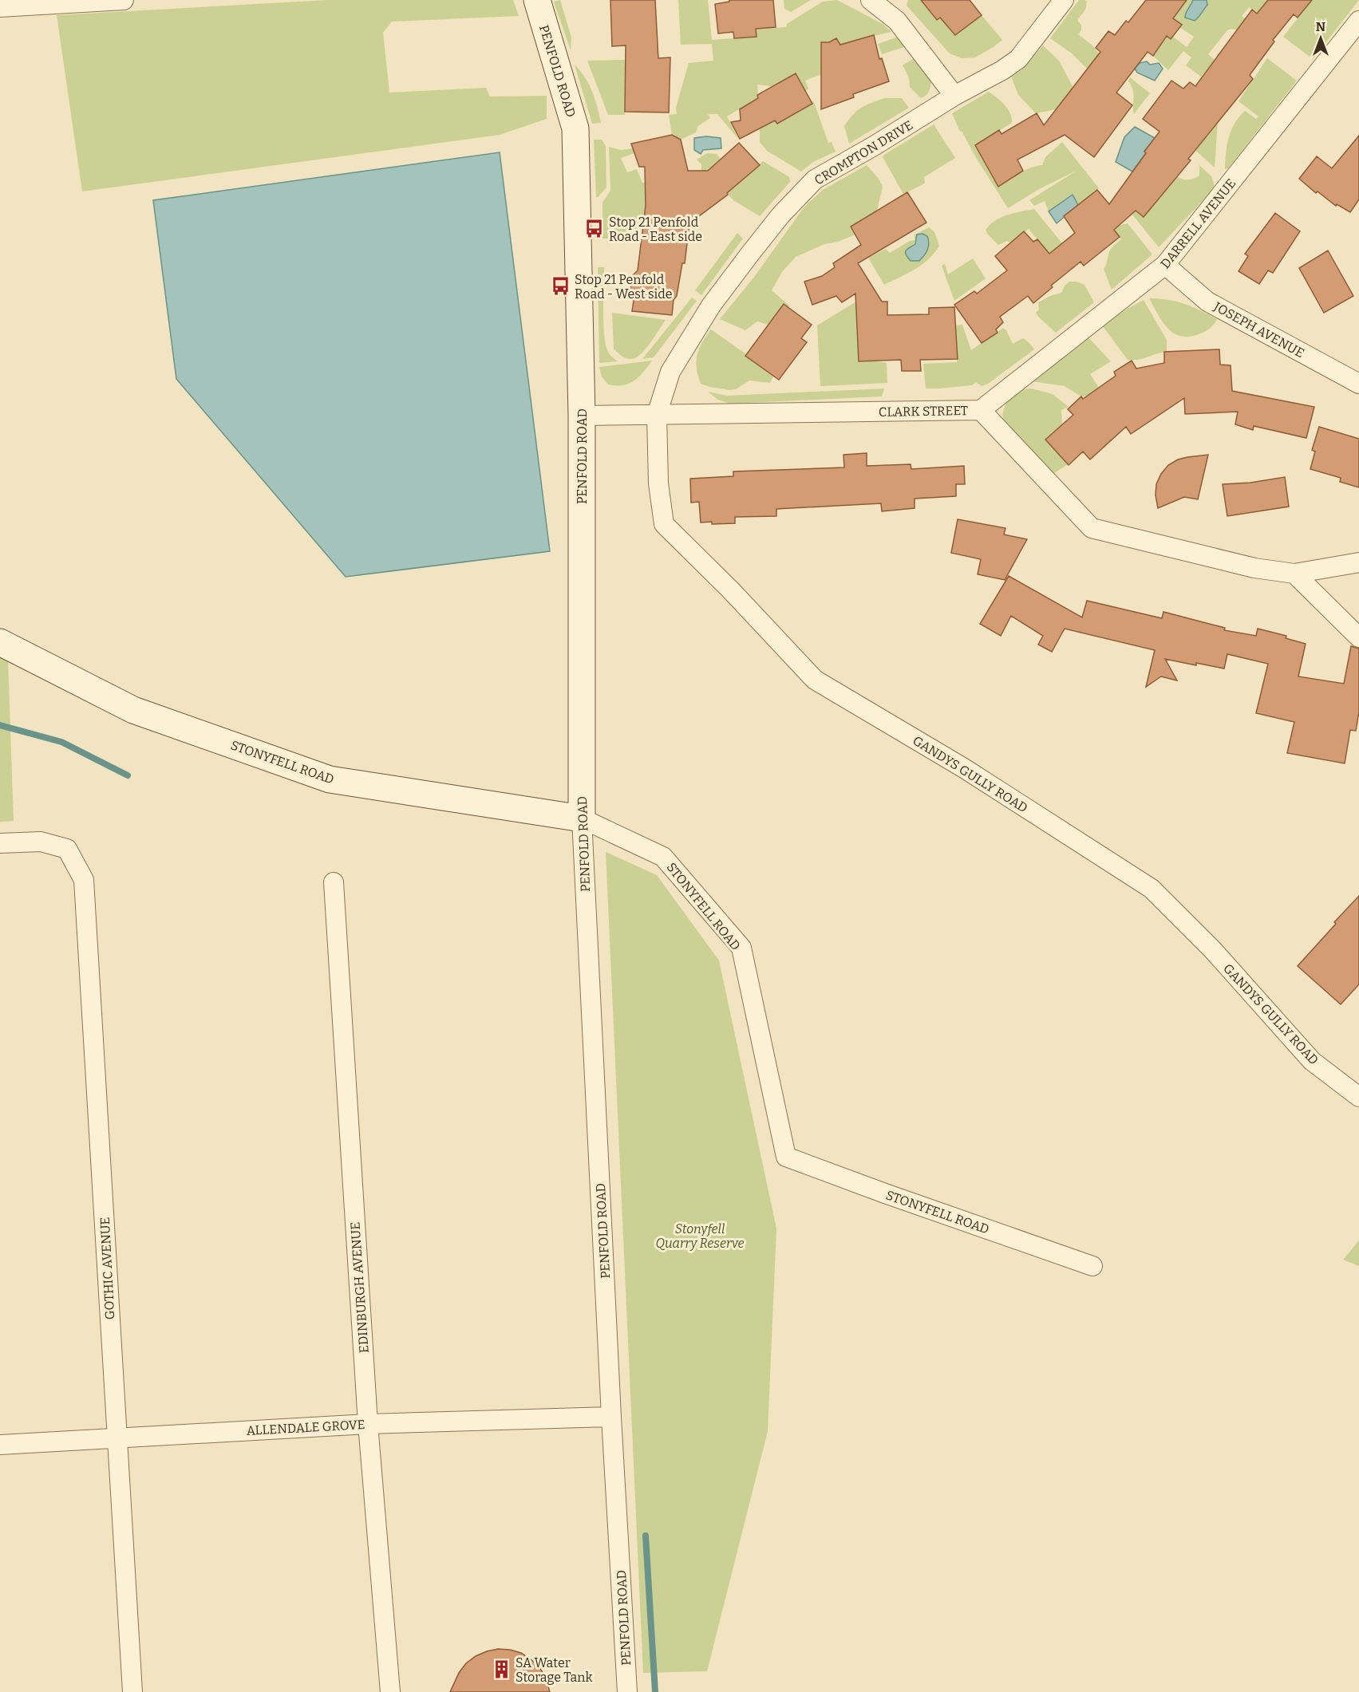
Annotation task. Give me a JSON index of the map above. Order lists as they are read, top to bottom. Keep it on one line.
{"streets":{"street":["PENFOLD ROAD","CROMPTON DRIVE","DARRELL AVENUE","JOSEPH AVENUE","CLARK STREET","STONYFELL ROAD","GANDYS GULLY ROAD","GOTHIC AVENUE","EDINBURGH AVENUE","ALLENDALE GROVE"]},"crossings":[["PENFOLD ROAD","CLARK STREET"],["PENFOLD ROAD","STONYFELL ROAD"],["PENFOLD ROAD","ALLENDALE GROVE"],["CROMPTON DRIVE","CLARK STREET"],["CROMPTON DRIVE","GANDYS GULLY ROAD"],["DARRELL AVENUE","JOSEPH AVENUE"],["DARRELL AVENUE","CLARK STREET"],["CLARK STREET","GANDYS GULLY ROAD"],["GOTHIC AVENUE","ALLENDALE GROVE"],["EDINBURGH AVENUE","ALLENDALE GROVE"]],"parks":["Stonyfell Quarry Reserve"],"places":{"bus stop":["Stop 21 Penfold Road - East side","Stop 21 Penfold Road - West side"],"building":["SA Water Storage Tank"]},"north":"top"}
